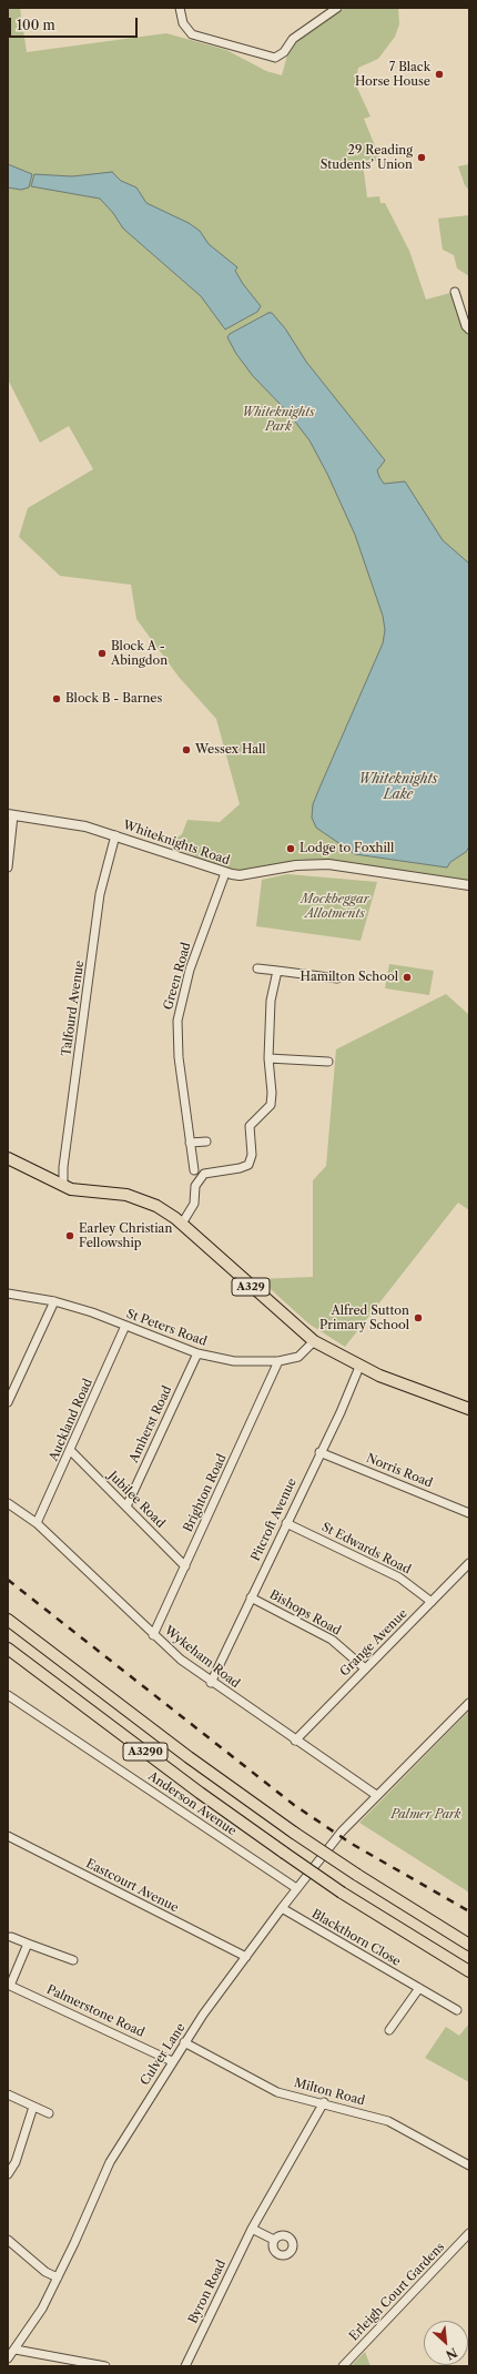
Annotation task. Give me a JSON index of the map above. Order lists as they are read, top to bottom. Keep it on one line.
{"streets":{"main road":["A329","A3290"],"street":["Whiteknights Road","Green Road","Talfourd Avenue","St Peters Road","Auckland Road","Amherst Road","Norris Road","Brighton Road","Jubilee Road","Pitcroft Avenue","St Edwards Road","Bishops Road","Grange Avenue","Wykeham Road","Anderson Avenue","Eastcourt Avenue","Blackthorn Close","Palmerstone Road","Culver Lane","Milton Road","Byron Road","Erleigh Court Gardens"]},"crossings":[["Whiteknights Road","Green Road"],["Whiteknights Road","Talfourd Avenue"],["Talfourd Avenue","A329"],["A329","St Peters Road"],["A329","Pitcroft Avenue"],["St Peters Road","Auckland Road"],["St Peters Road","Amherst Road"],["St Peters Road","Brighton Road"],["Auckland Road","Jubilee Road"],["Auckland Road","Wykeham Road"],["Amherst Road","Jubilee Road"],["Norris Road","Pitcroft Avenue"],["Brighton Road","Jubilee Road"],["Brighton Road","Wykeham Road"],["Pitcroft Avenue","St Edwards Road"],["Pitcroft Avenue","Bishops Road"],["Pitcroft Avenue","Wykeham Road"],["St Edwards Road","Grange Avenue"],["Bishops Road","Grange Avenue"],["Grange Avenue","Wykeham Road"],["Wykeham Road","Culver Lane"],["Anderson Avenue","Culver Lane"],["Eastcourt Avenue","Culver Lane"],["Blackthorn Close","Culver Lane"],["Palmerstone Road","Culver Lane"],["Culver Lane","Milton Road"],["Milton Road","Byron Road"]],"water":["Whiteknights Lake"],"parks":["Whiteknights Park","Mockbeggar Allotments","Palmer Park"],"places":["7 Black Horse House","29 Reading Students’ Union","Block A - Abingdon","Block B - Barnes","Wessex Hall","Lodge to Foxhill","Hamilton School","Earley Christian Fellowship","Alfred Sutton Primary School"],"scale_bar":"100 m","north":"bottom right"}
